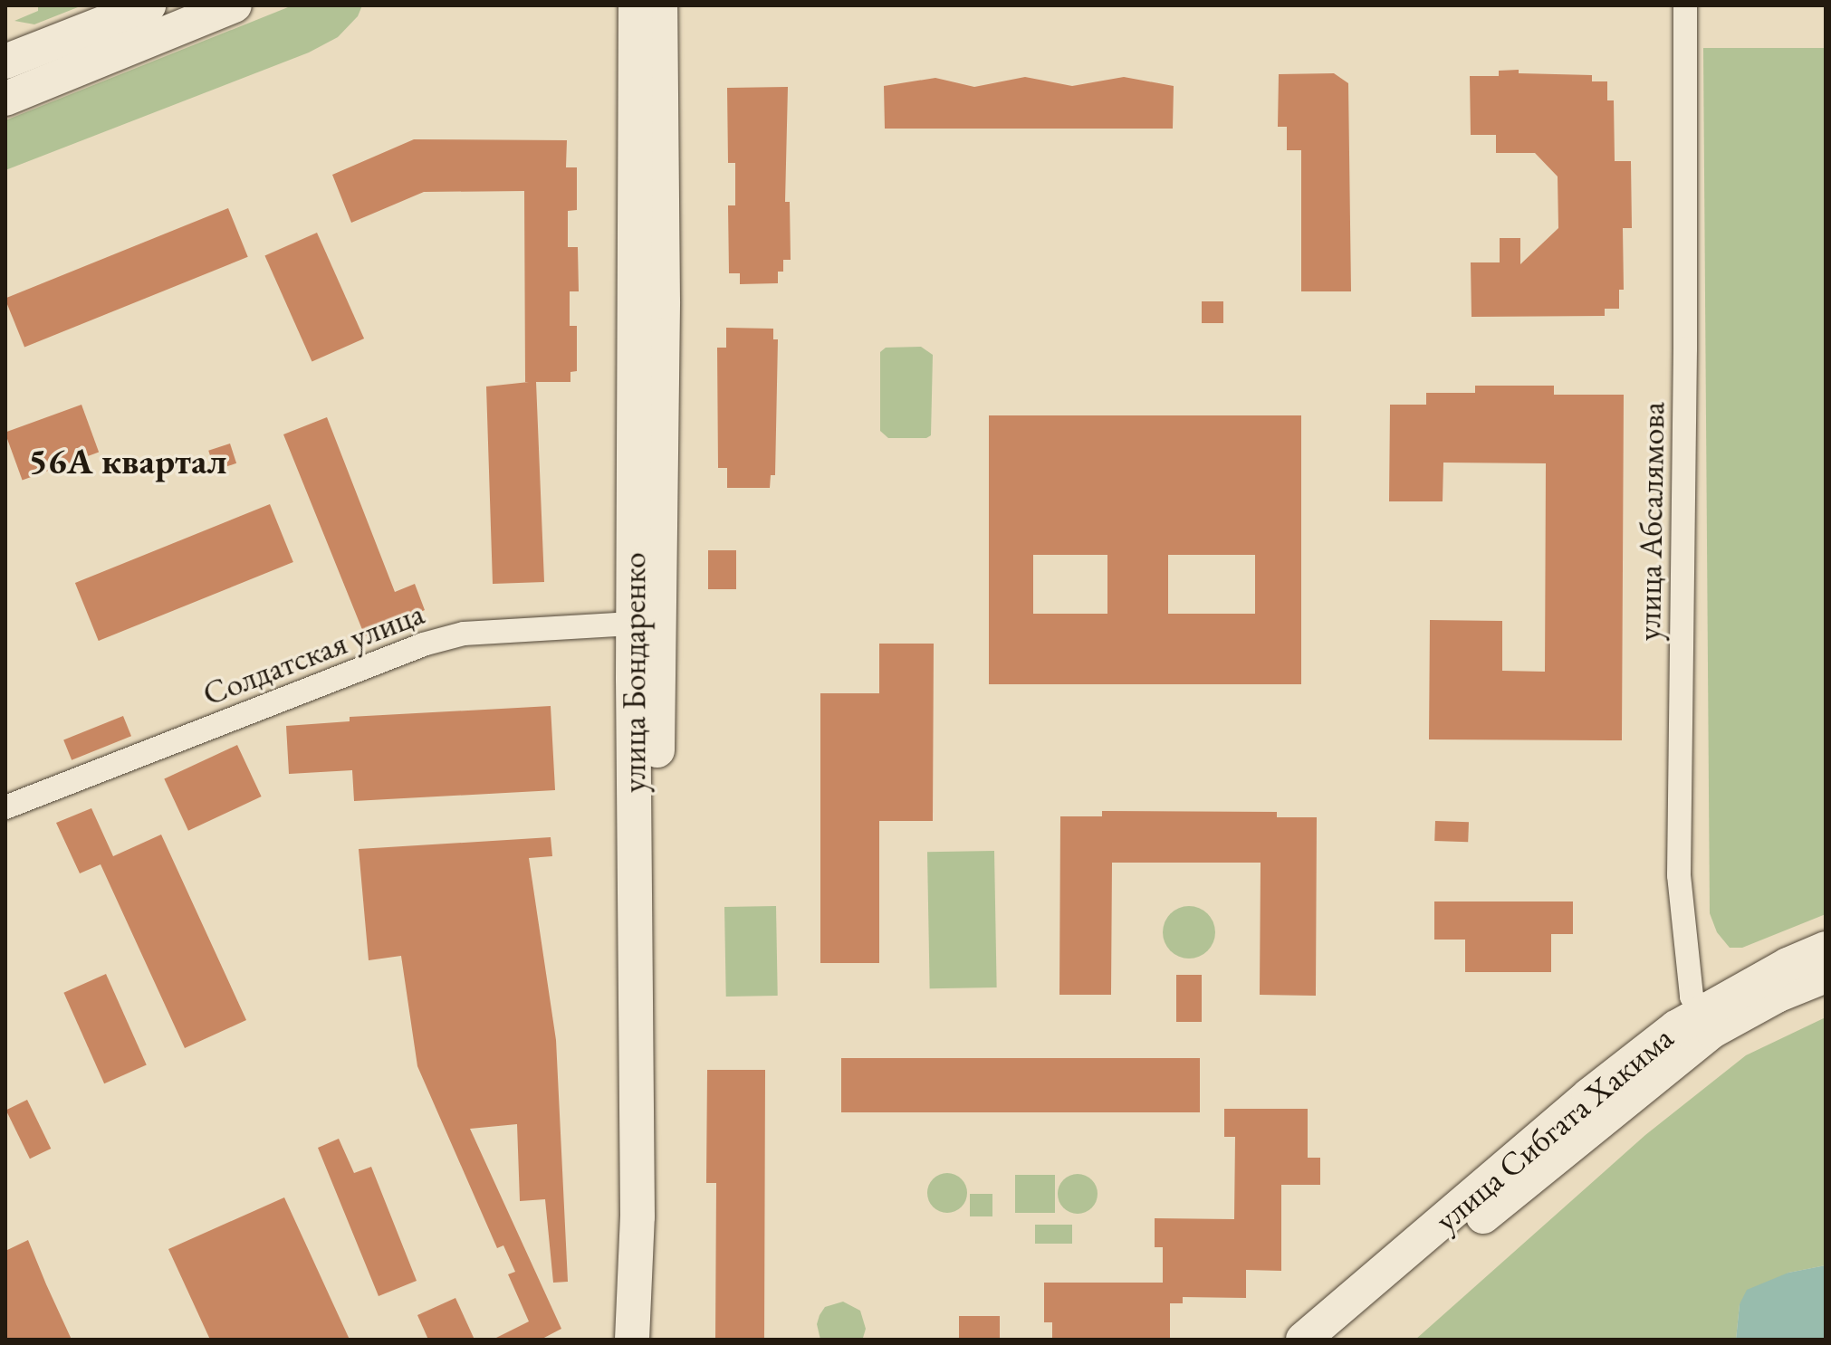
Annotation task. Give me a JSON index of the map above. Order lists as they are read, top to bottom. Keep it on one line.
{"streets":{"street":["улица Абсалямова","Солдатская улица","улица Бондаренко","улица Сибгата Хакима"]},"crossings":[["улица Абсалямова","улица Сибгата Хакима"],["Солдатская улица","улица Бондаренко"]],"districts":["56А квартал"]}
